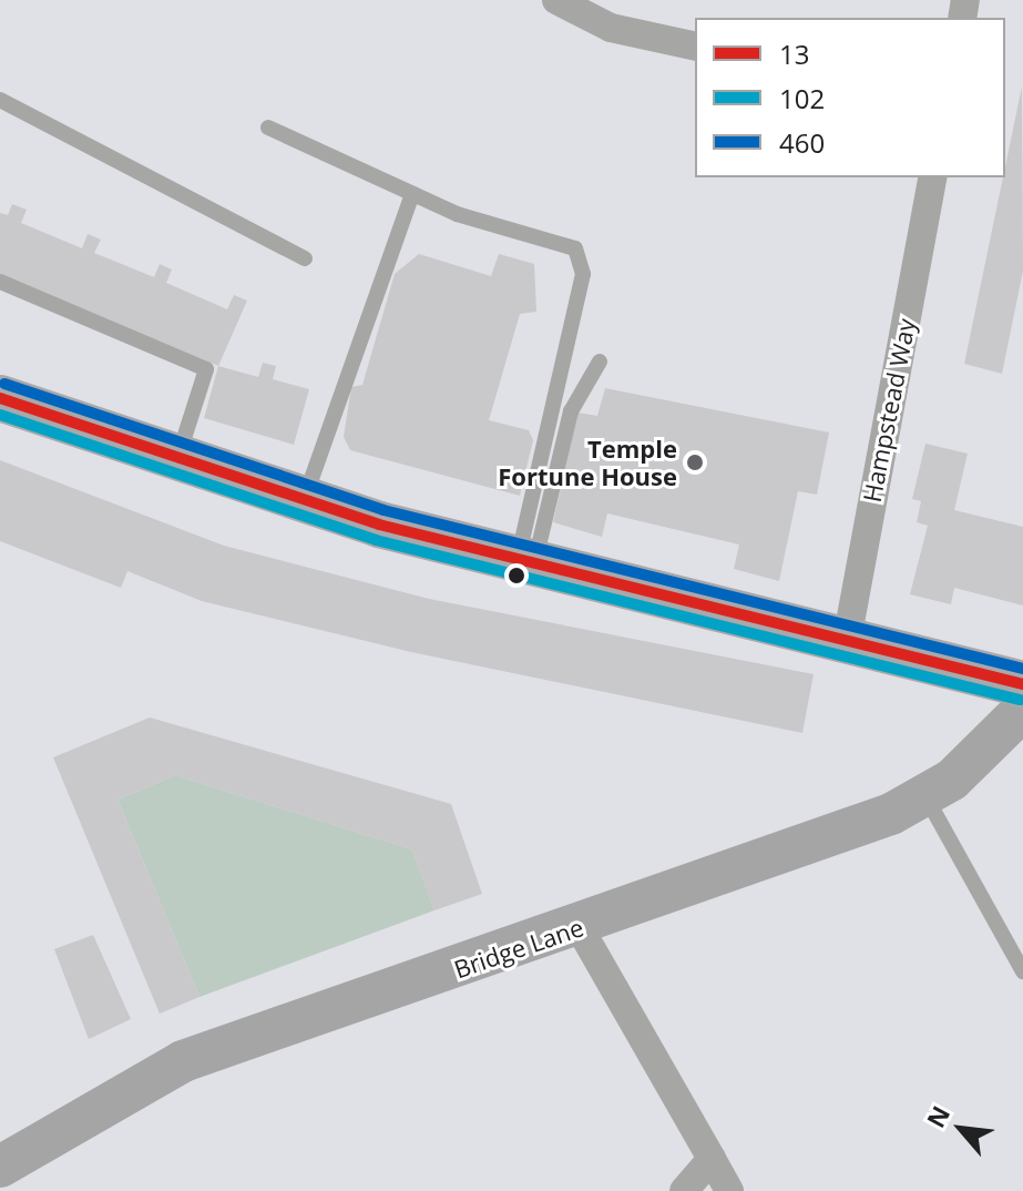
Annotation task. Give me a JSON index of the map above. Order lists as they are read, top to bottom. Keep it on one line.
{"streets":{"street":["Hampstead Way","Bridge Lane"]},"places":["Temple Fortune House"],"lines":["transit line 460","transit line 13","transit line 102"],"legend":["13","102","460"],"north":"top left"}
